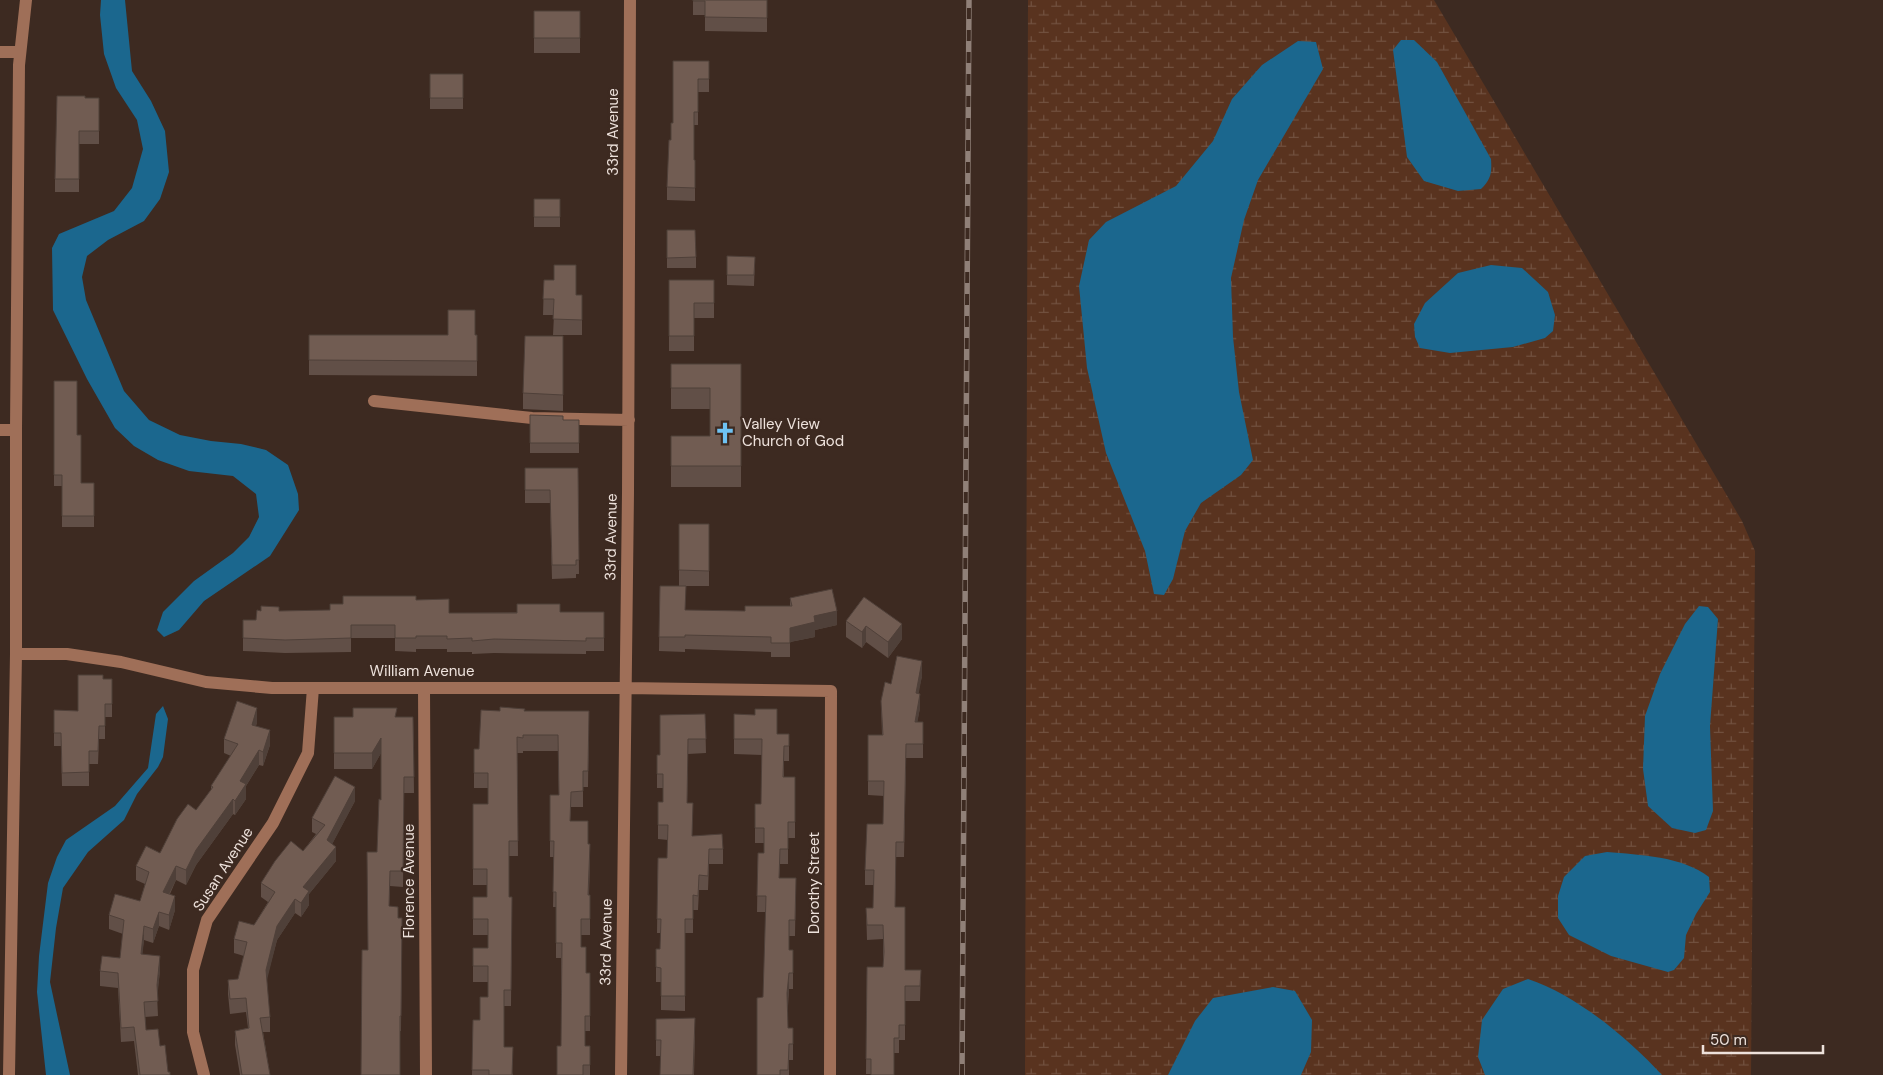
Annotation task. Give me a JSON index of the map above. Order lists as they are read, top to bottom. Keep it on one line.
{"streets":{"street":["33rd Avenue","William Avenue","Susan Avenue","Florence Avenue","Dorothy Street"]},"crossings":[["33rd Avenue","William Avenue"],["William Avenue","Susan Avenue"],["William Avenue","Florence Avenue"],["William Avenue","Dorothy Street"]],"places":{"church":["Valley View Church of God"]},"scale_bar":"50 m"}
